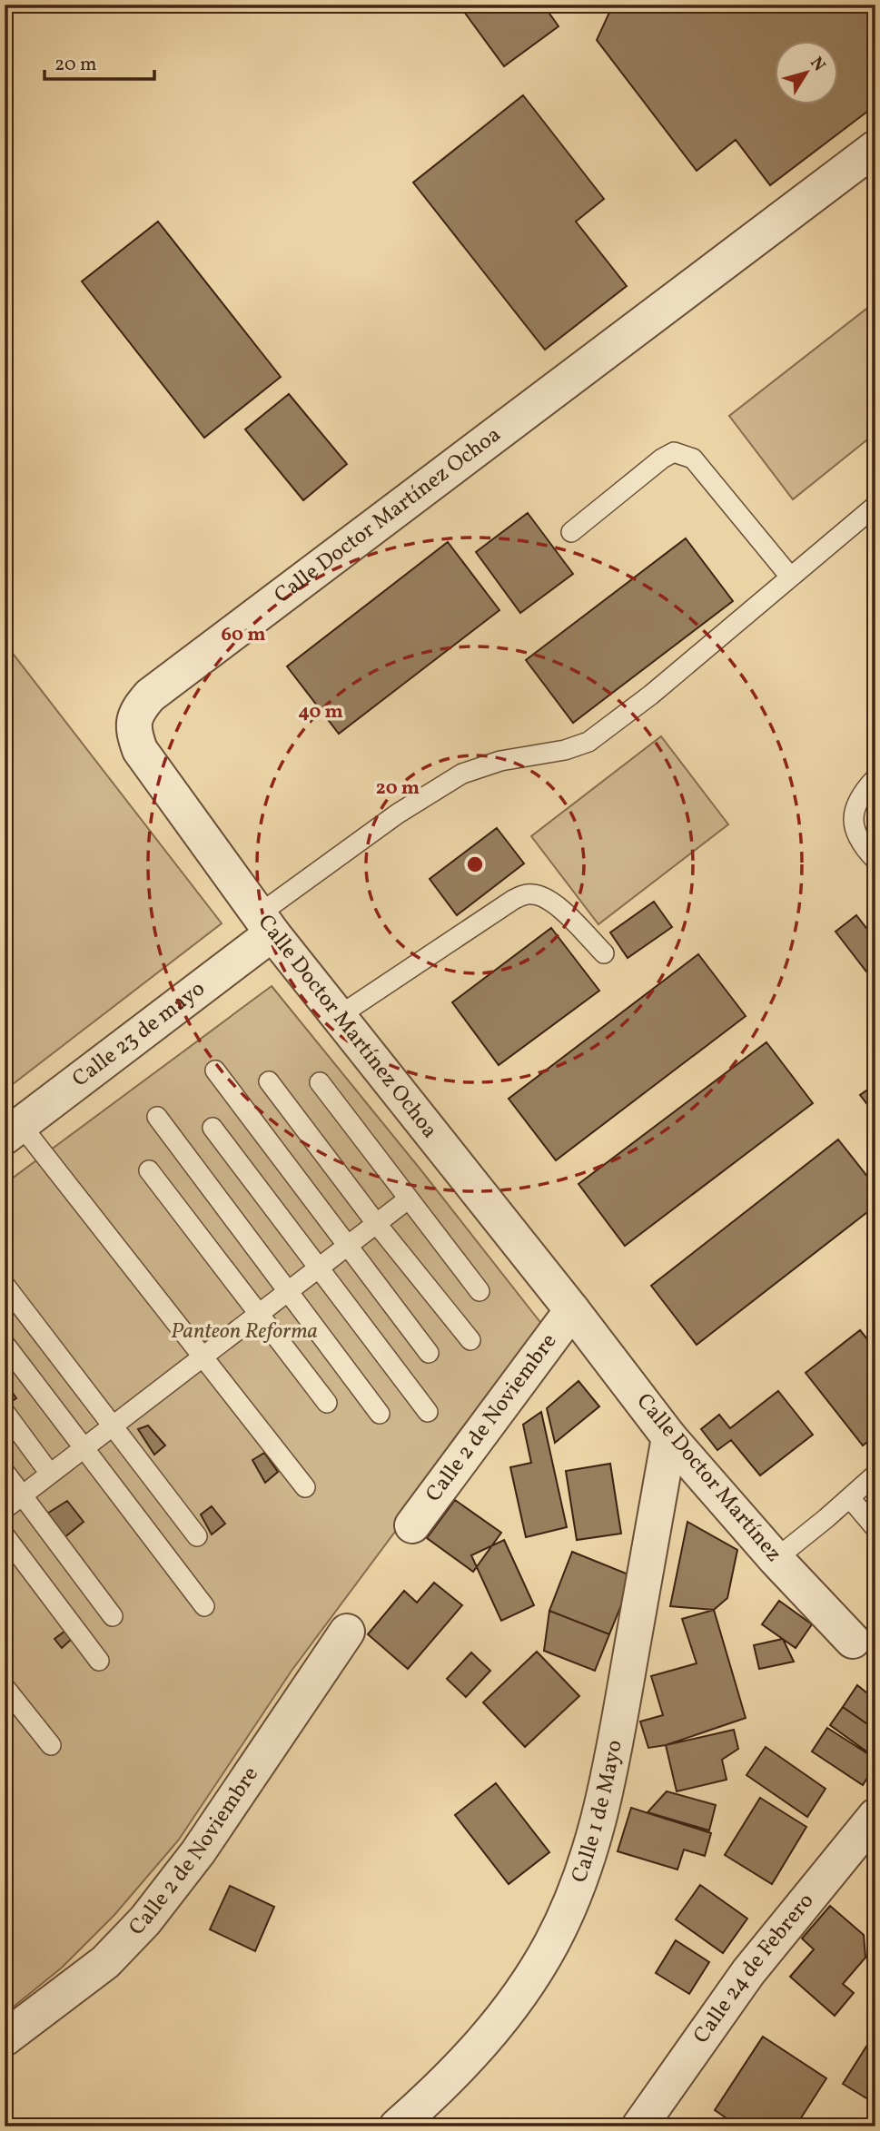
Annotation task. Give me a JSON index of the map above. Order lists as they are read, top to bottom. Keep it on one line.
{"streets":{"street":["Calle Doctor Martínez Ochoa","Calle 23 de mayo","Calle 2 de Noviembre","Calle Doctor Martínez","Calle 1 de Mayo","Calle 24 de Febrero"]},"crossings":[["Calle Doctor Martínez Ochoa","Calle 23 de mayo"],["Calle Doctor Martínez Ochoa","Calle 2 de Noviembre"],["Calle Doctor Martínez Ochoa","Calle Doctor Martínez"],["Calle 2 de Noviembre","Calle Doctor Martínez"],["Calle Doctor Martínez","Calle 1 de Mayo"]],"parks":["Panteon Reforma"],"scale_bar":"20 m","north":"top right","rings":["60 m","40 m","20 m"]}
